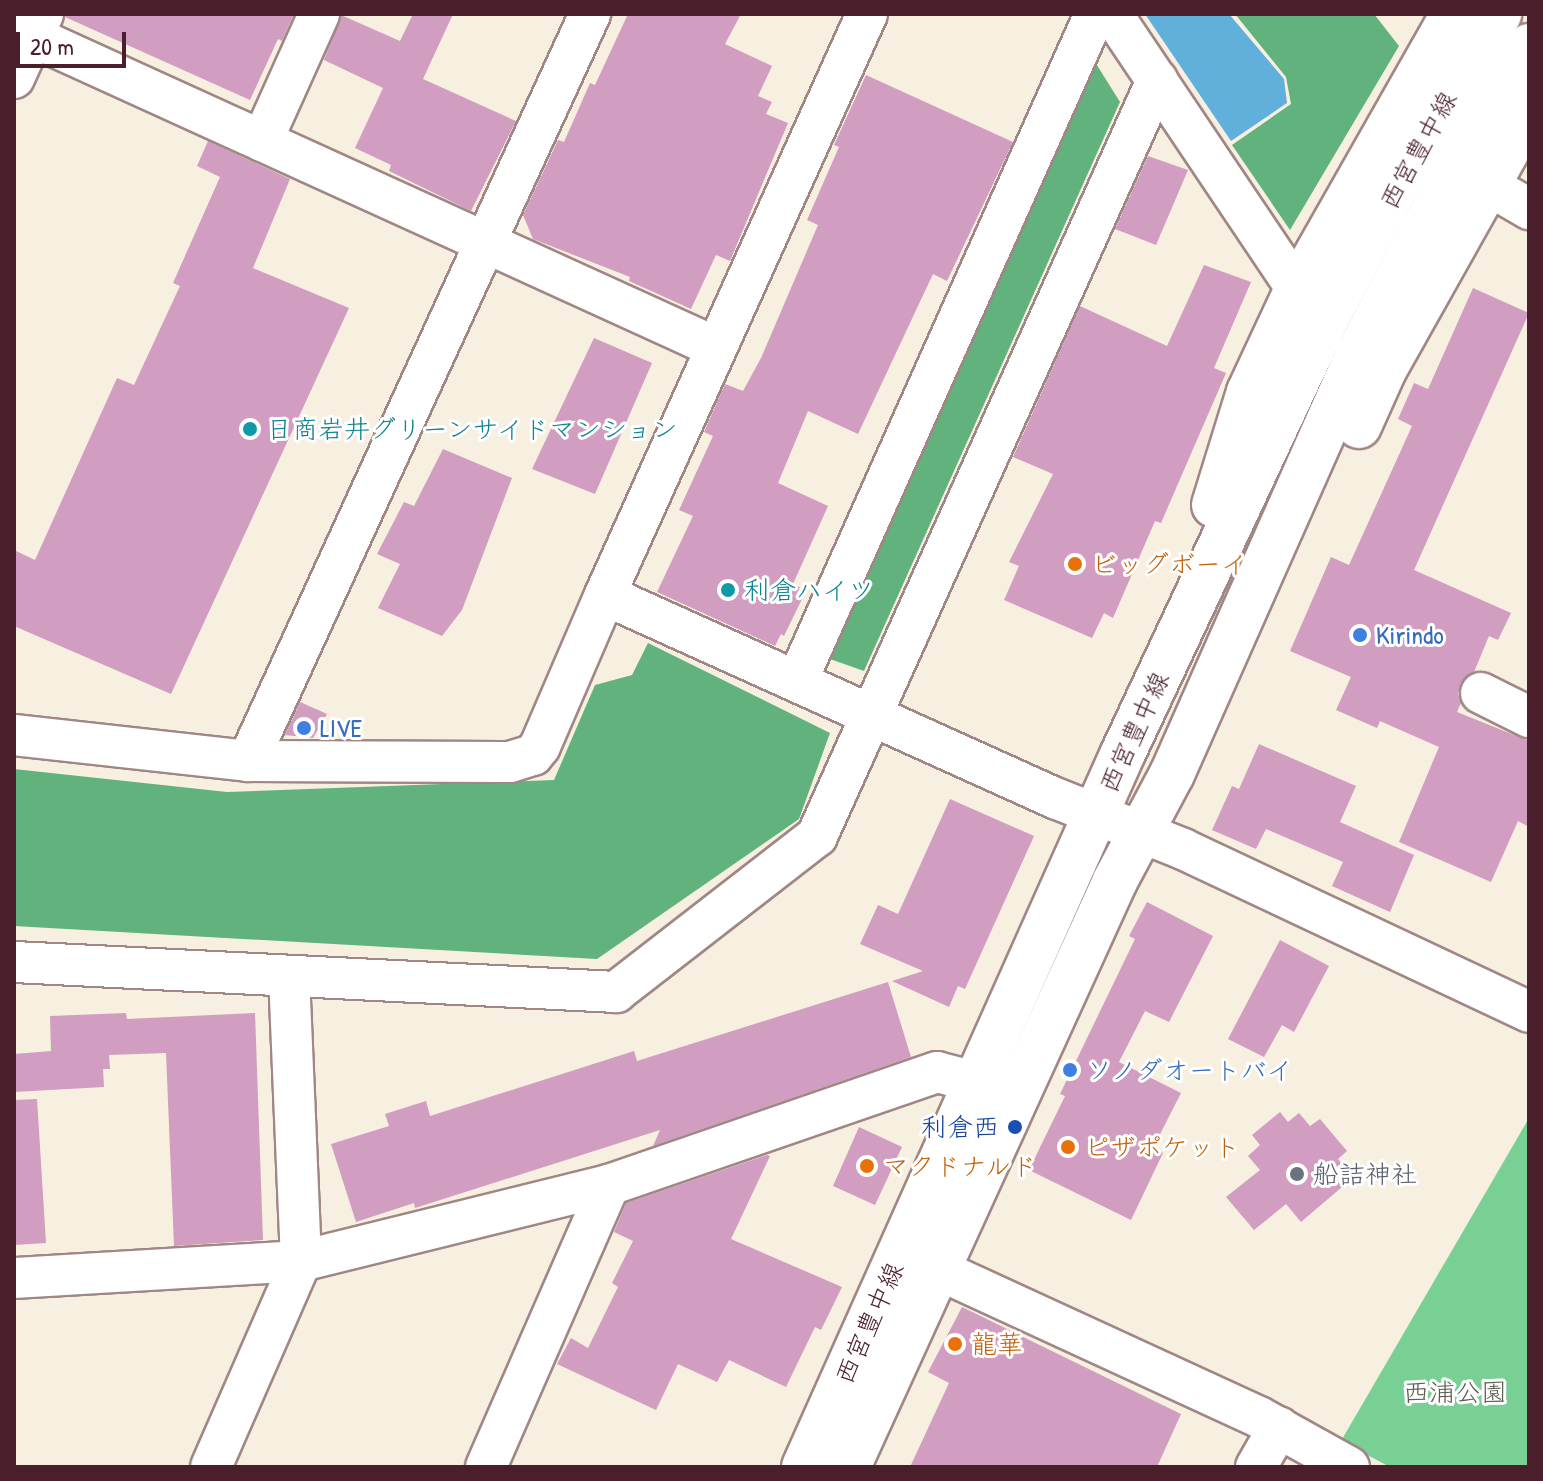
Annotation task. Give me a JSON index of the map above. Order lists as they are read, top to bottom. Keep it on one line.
{"streets":{"main road":["西宮豊中線"]},"parks":["西浦公園"],"places":["日商岩井グリーンサイドマンション","ビッグボーイ","利倉ハイツ","Kirindo","LIVE","ソノダオートバイ","利倉西","ピザポケット","マクドナルド","船詰神社","龍華"],"scale_bar":"20 m"}
